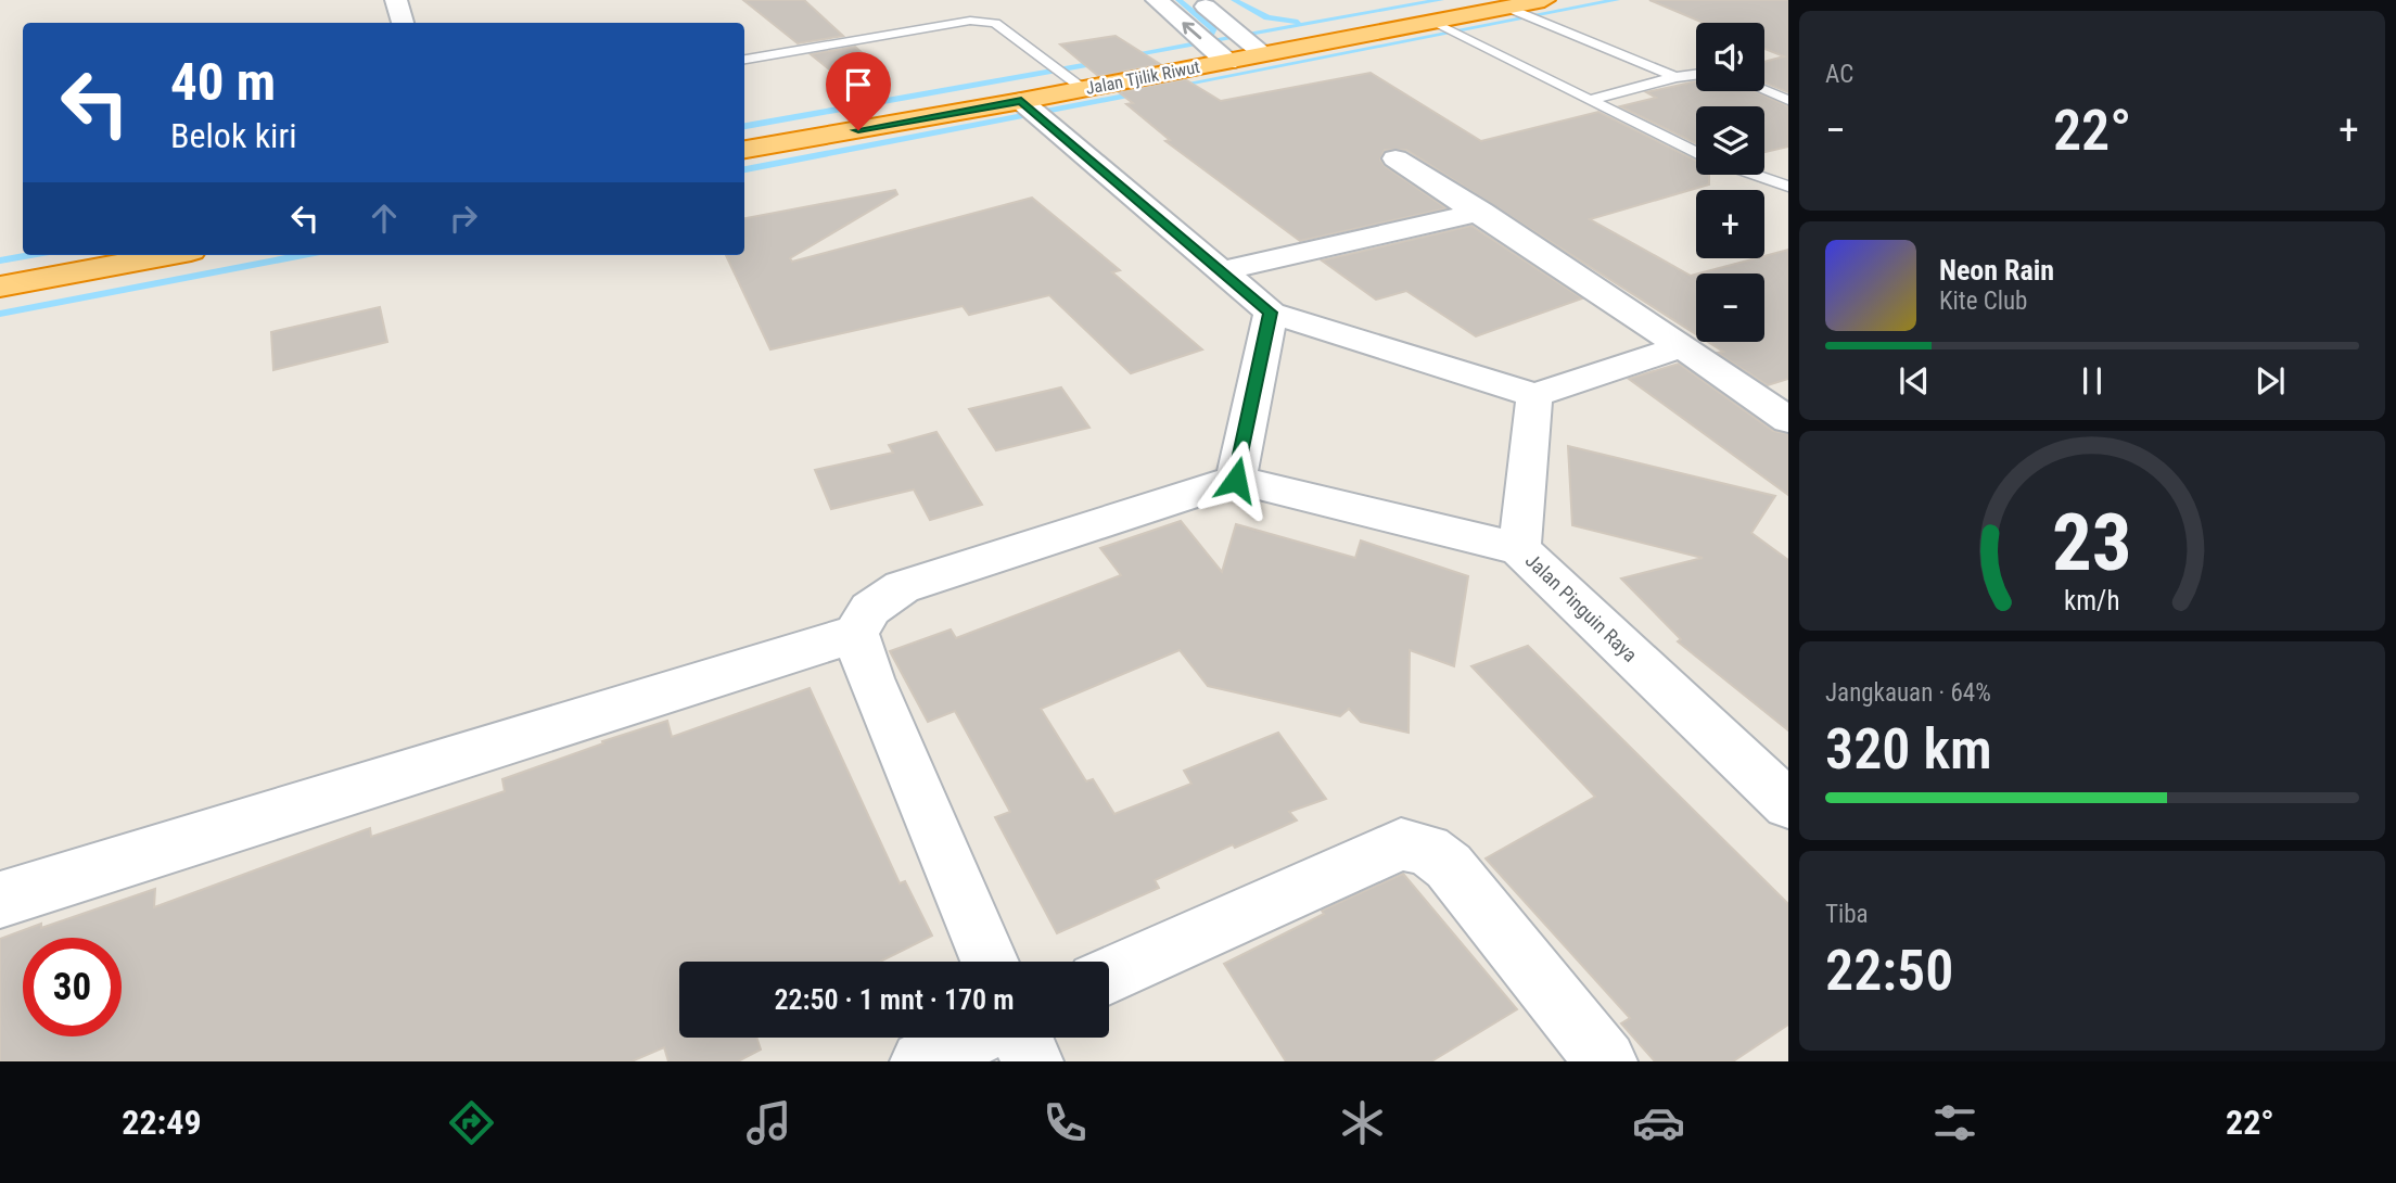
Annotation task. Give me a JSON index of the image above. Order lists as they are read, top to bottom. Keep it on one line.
{"streets":{"highway":["Jalan Tjilik Riwut"],"street":["Jalan Pinguin Raya"]},"page":{"tile":["AC",["Jangkauan · 64%","320 km"],["Tiba","22:50"]],"map_buttons":["+","−"],"turn":["40 m","Belok kiri"],"heat":["−","22°","+"],"song":["Neon Rain","Kite Club"],"limit":"30","trip":"22:50 · 1 mnt · 170 m","tabs":["22:49","22°"],"gauge":["23","km/h"]}}
